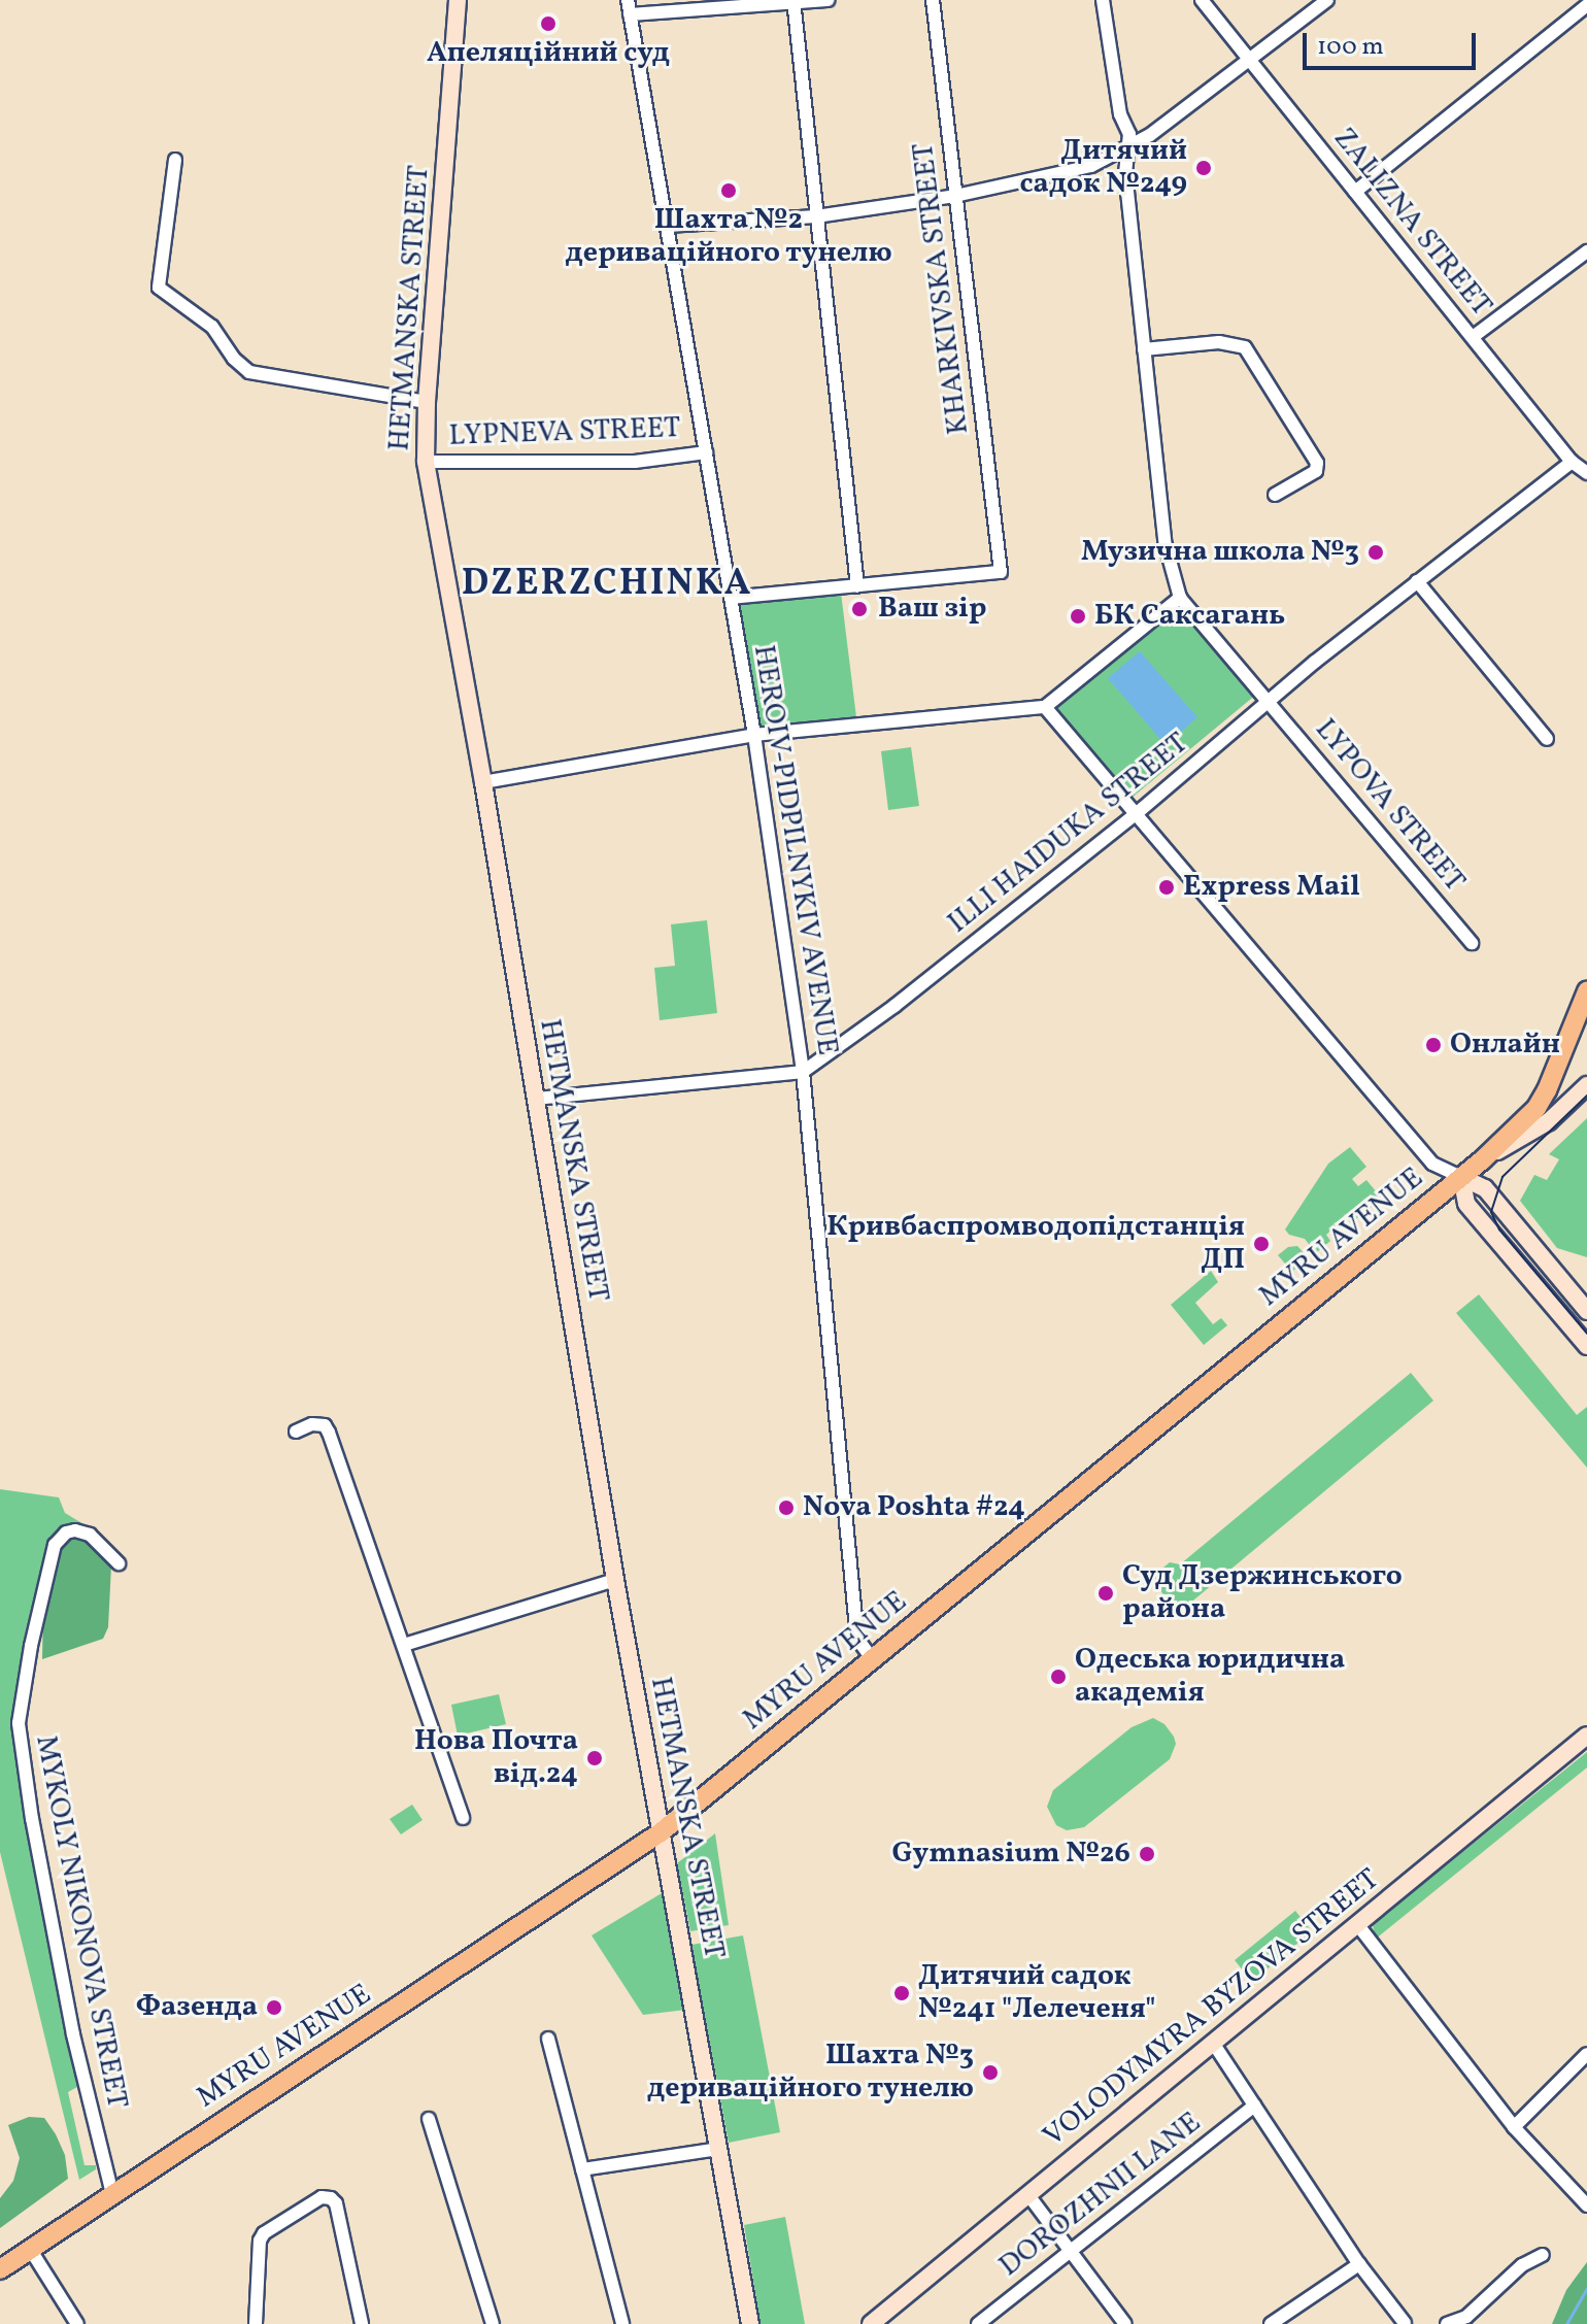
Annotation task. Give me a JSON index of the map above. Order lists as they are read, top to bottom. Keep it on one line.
{"streets":{"main road":["MYRU AVENUE"],"street":["ZALIZNA STREET","KHARKIVSKA STREET","HETMANSKA STREET","LYPNEVA STREET","LYPOVA STREET","ILLI HAIDUKA STREET","HEROIV-PIDPILNYKIV AVENUE","MYKOLY NIKONOVA STREET","VOLODYMYRA BYZOVA STREET","DOROZHNII LANE"]},"crossings":[["ZALIZNA STREET","ILLI HAIDUKA STREET"],["HETMANSKA STREET","LYPNEVA STREET"],["HETMANSKA STREET","ILLI HAIDUKA STREET"],["HETMANSKA STREET","MYRU AVENUE"],["LYPNEVA STREET","HEROIV-PIDPILNYKIV AVENUE"],["LYPOVA STREET","ILLI HAIDUKA STREET"],["ILLI HAIDUKA STREET","HEROIV-PIDPILNYKIV AVENUE"],["HEROIV-PIDPILNYKIV AVENUE","MYRU AVENUE"],["MYRU AVENUE","MYKOLY NIKONOVA STREET"]],"districts":["DZERZCHINKA"],"places":["Апеляційний суд","Дитячий садок №249","Шахта №2 дериваційного тунелю","Музична школа №3","Ваш зір","БК Саксагань","Express Mail","Онлайн","Кривбаспромводопідстанція ДП","Nova Poshta #24","Суд Дзержинського района","Одеська юридична академія","Нова Почта від.24","Gymnasium №26","Дитячий садок №241 \"Лелеченя\"","Фазенда","Шахта №3 дериваційного тунелю"],"scale_bar":"100 m"}
